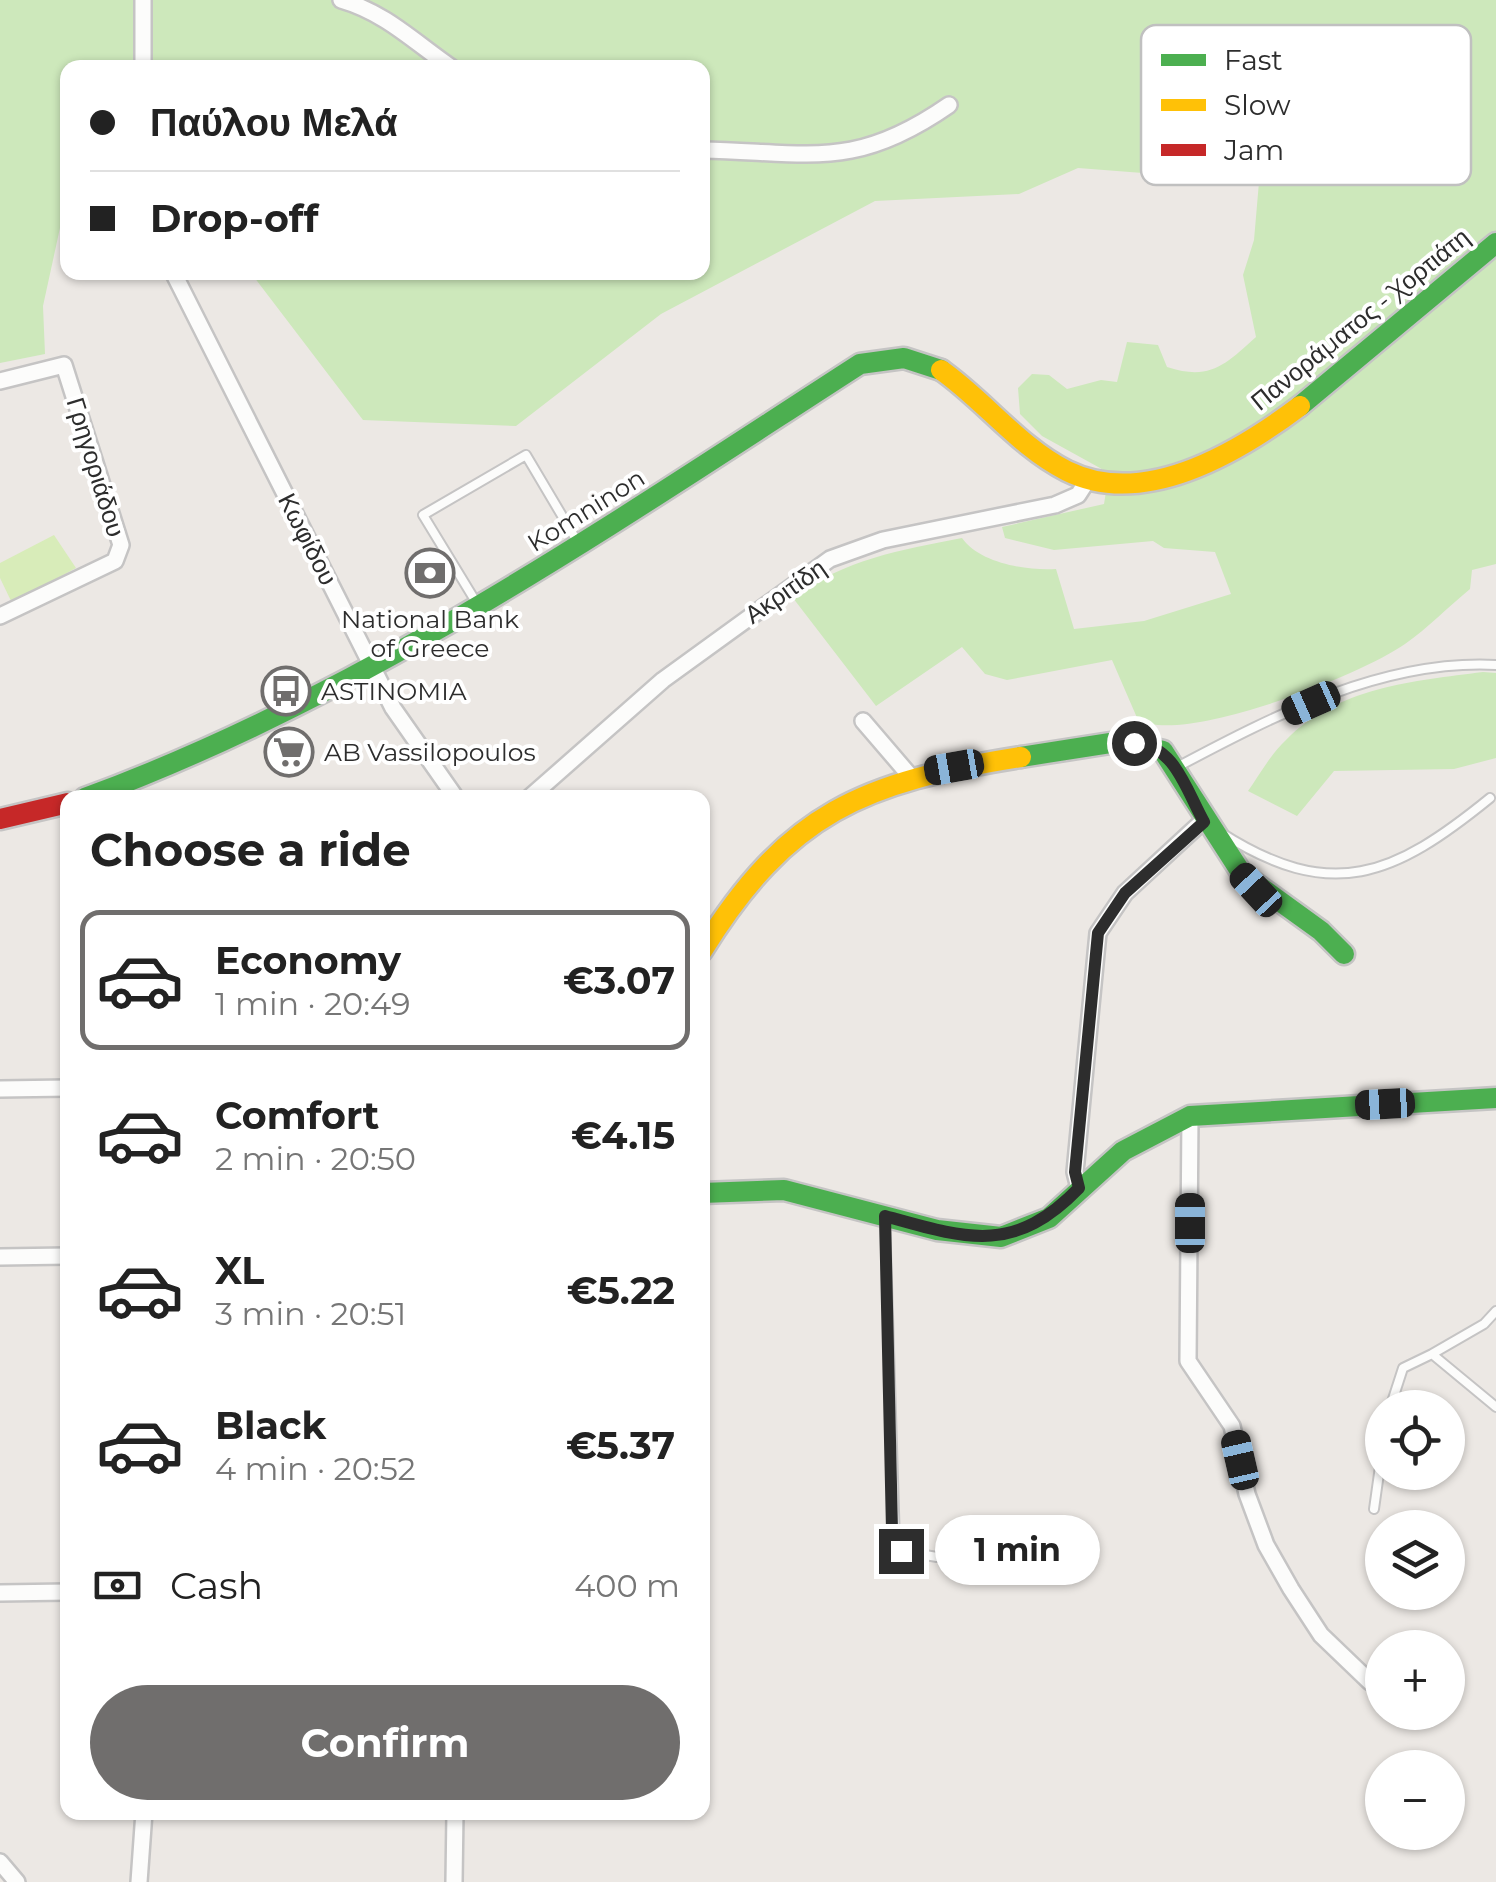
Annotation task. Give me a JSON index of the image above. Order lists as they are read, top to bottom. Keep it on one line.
{"streets":{"main road":["Πανοράματος - Χορτιάτη","Komninon"],"street":["Γρηγοριάδου","Κωφίδου","Ακριτίδη"]},"crossings":[["Πανοράματος - Χορτιάτη","Komninon"],["Πανοράματος - Χορτιάτη","Ακριτίδη"],["Komninon","Κωφίδου"],["Komninon","Ακριτίδη"]],"places":{"bank":["National Bank of Greece"],"bus stop":["ASTINOMIA"],"supermarket":["AB Vassilopoulos"]},"legend":["Fast","Slow","Jam"],"page":{"banner":["Παύλου Μελά","Drop-off"],"heading":"Choose a ride","list":[{"name":"Economy","note":"1 min · 20:49","value":"€3.07"},{"name":"Comfort","note":"2 min · 20:50","value":"€4.15"},{"name":"XL","note":"3 min · 20:51","value":"€5.22"},{"name":"Black","note":"4 min · 20:52","value":"€5.37"}],"map_buttons":["+","−"],"bubble":"1 min","pay":["Cash","400 m"],"buttons":"Confirm"}}
